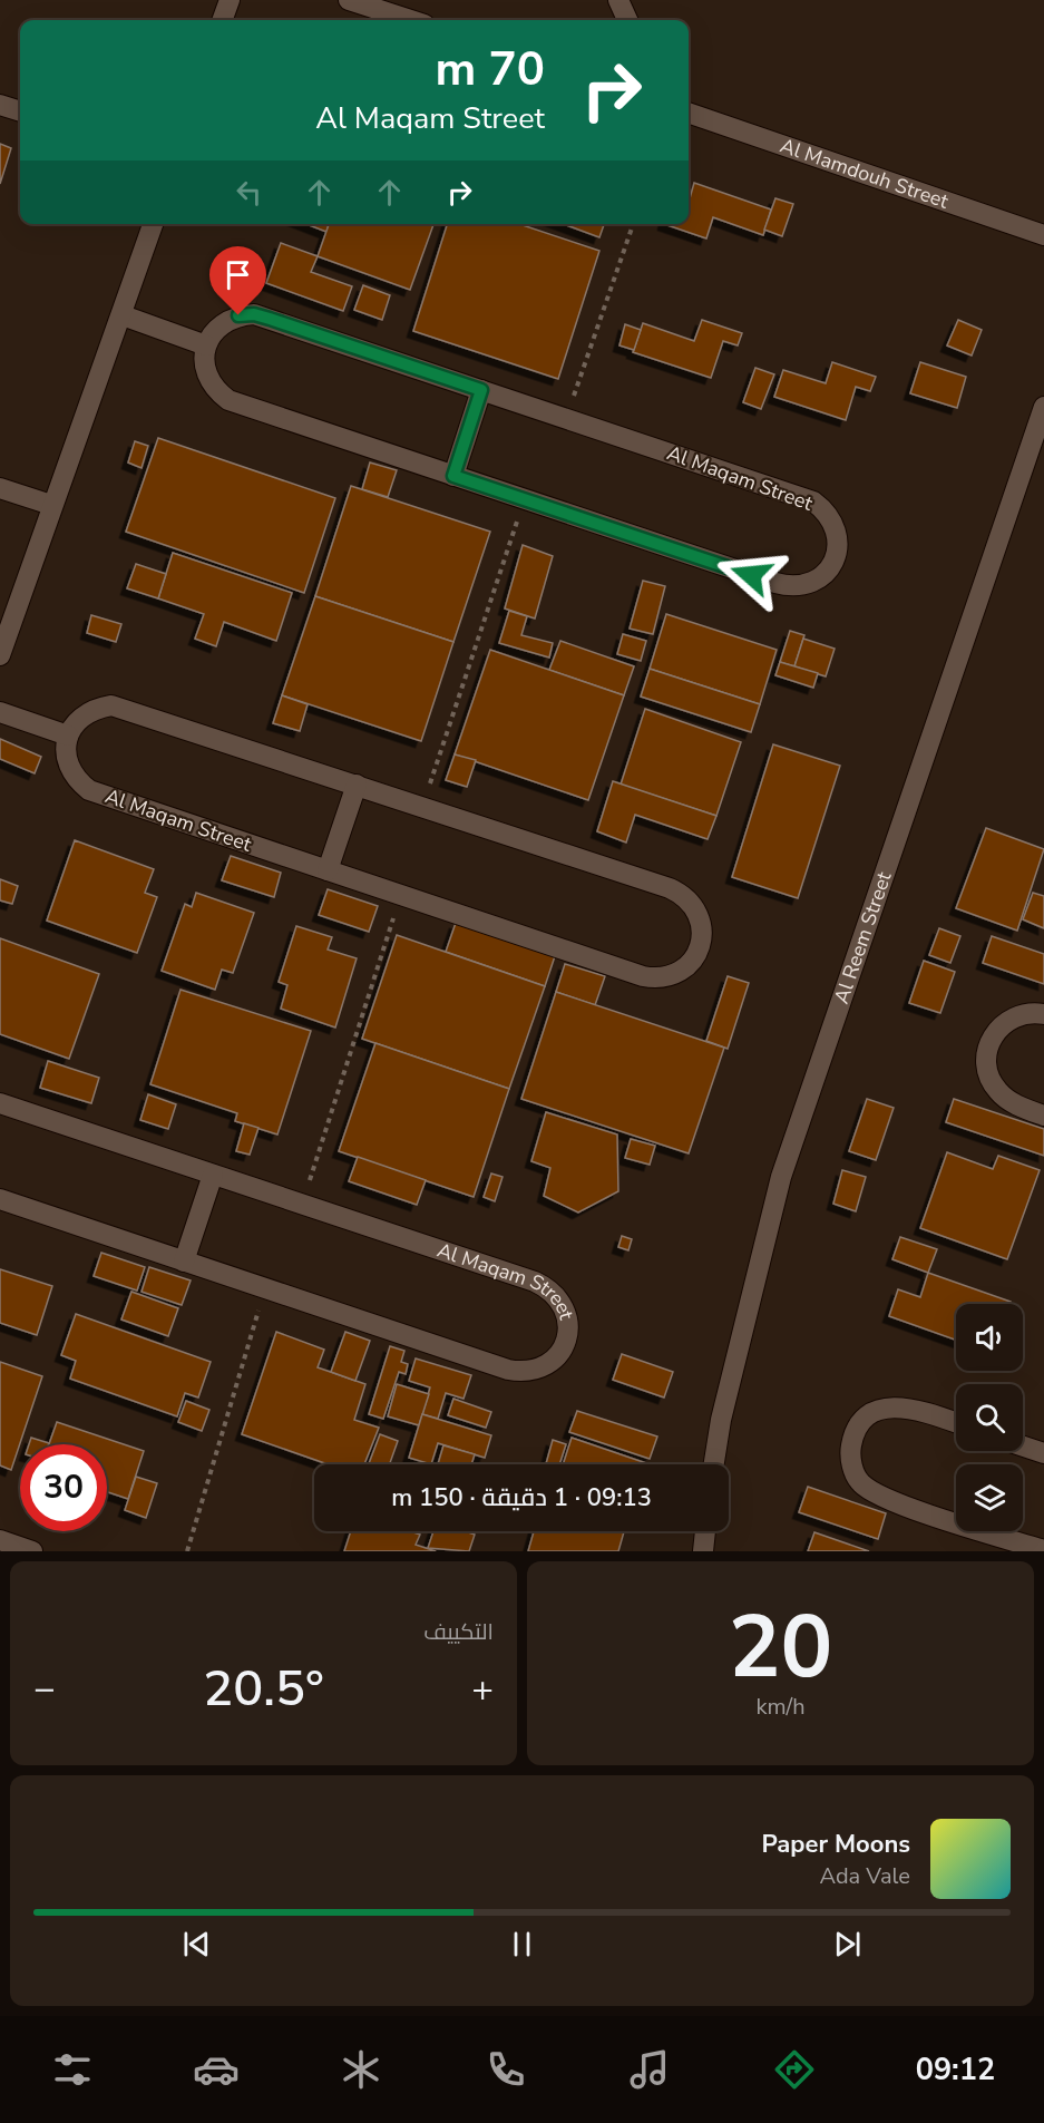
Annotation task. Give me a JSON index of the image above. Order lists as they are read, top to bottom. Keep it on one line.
{"streets":{"street":["Al Mamdouh Street","Al Maqam Street","Al Reem Street"]},"page":{"turn":["70 m","Al Maqam Street"],"limit":"30","trip":"09:13 · 1 دقيقة · 150 m","tile":[["20","km/h"],"التكييف"],"heat":["−","20.5°","+"],"song":["Paper Moons","Ada Vale"],"tabs":"09:12"}}
